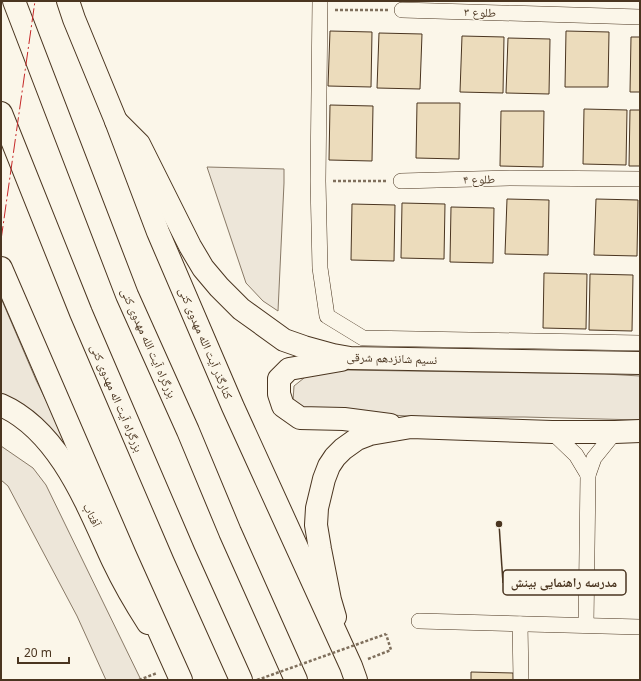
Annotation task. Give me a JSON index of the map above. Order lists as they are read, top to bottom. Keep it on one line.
{"streets":{"main road":["بزرگراه آیت الله مهدوی کنی","کنارگذر آیت الله مهدوی کنی","نسیم شانزدهم شرقی","بزرگراه آیت اله مهدوی کنی","آفتاب"],"street":["طلوع ۳","طلوع ۴"]},"crossings":[["کنارگذر آیت الله مهدوی کنی","نسیم شانزدهم شرقی"]],"places":["مدرسه راهنمایی بینش"],"scale_bar":"20 m"}
